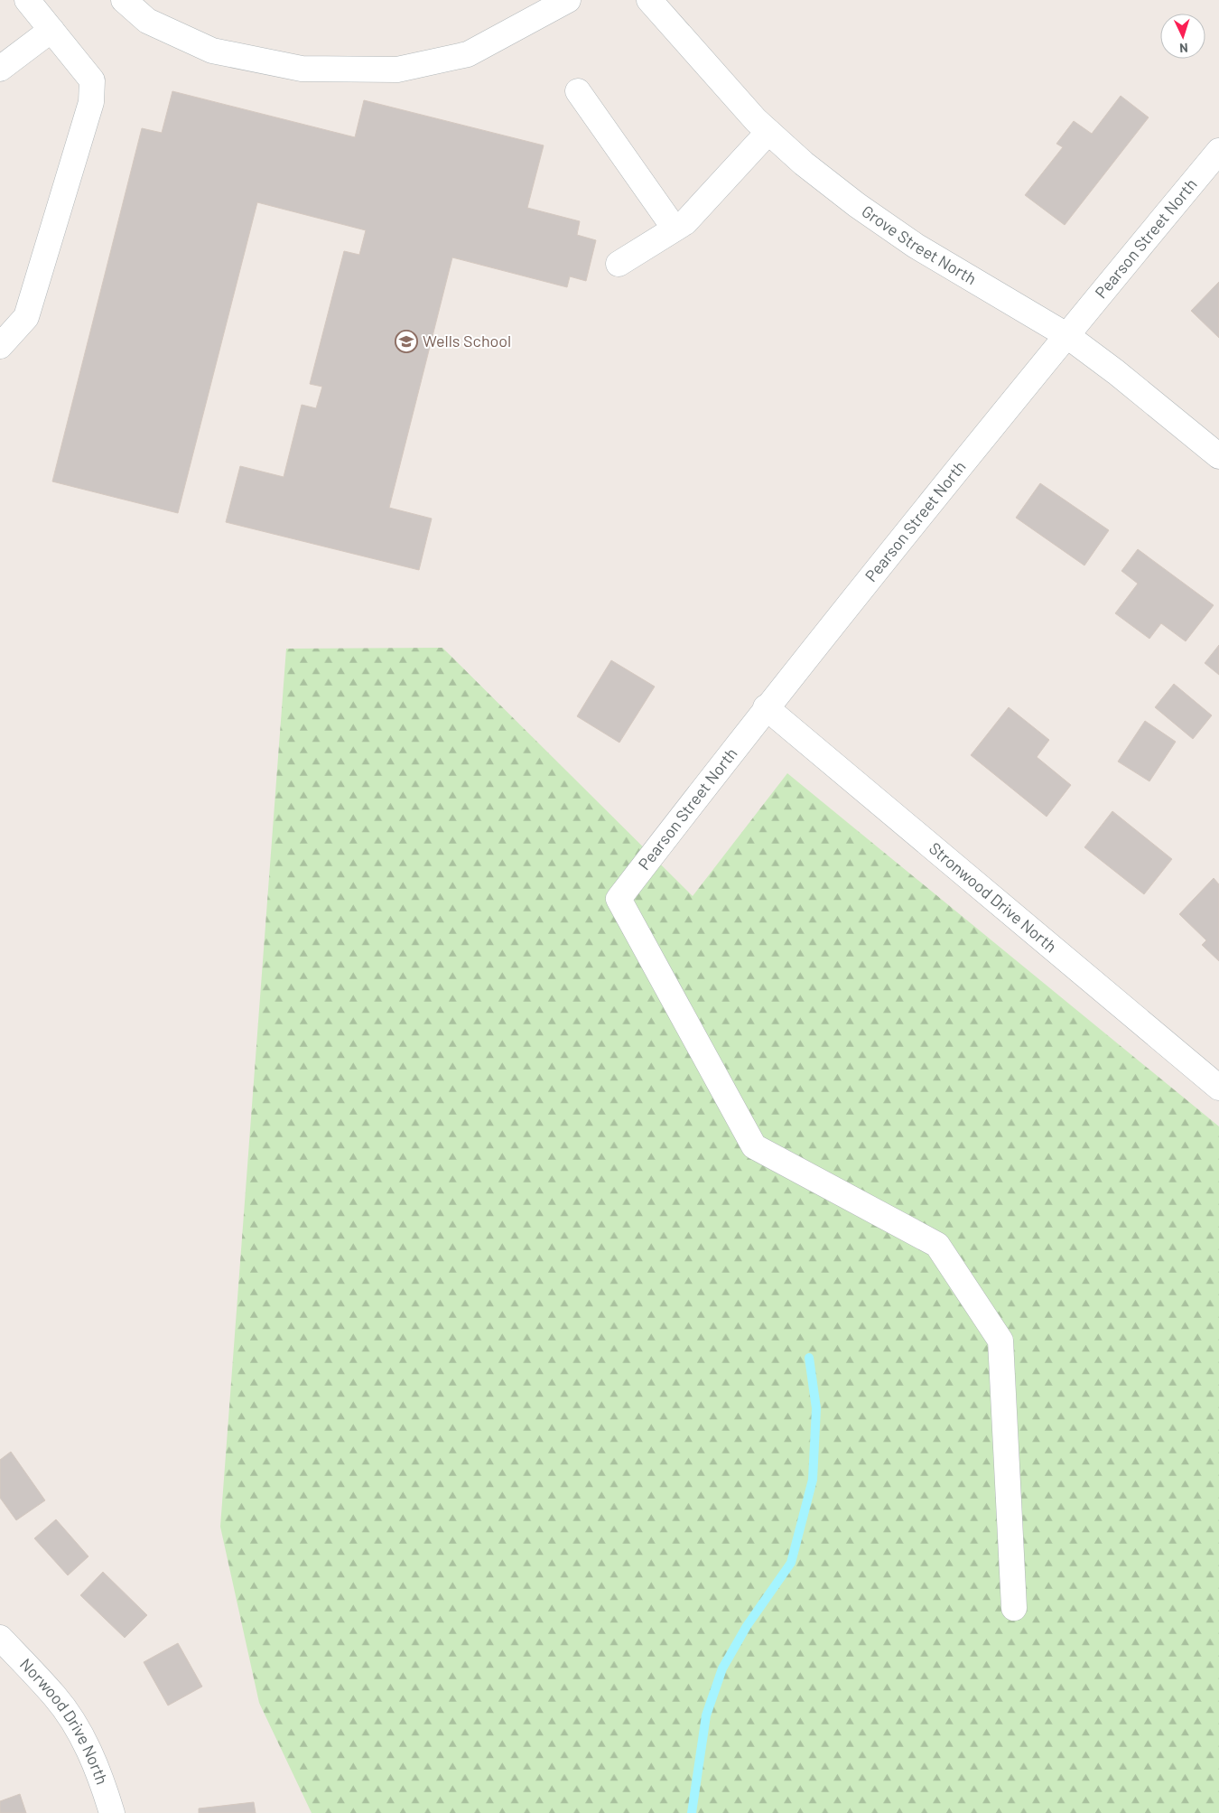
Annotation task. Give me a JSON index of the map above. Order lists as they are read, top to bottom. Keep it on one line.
{"streets":{"street":["Pearson Street North","Grove Street North","Stronwood Drive North","Norwood Drive North"]},"crossings":[["Pearson Street North","Grove Street North"],["Pearson Street North","Stronwood Drive North"]],"places":{"school or university":["Wells School"]},"north":"bottom"}
